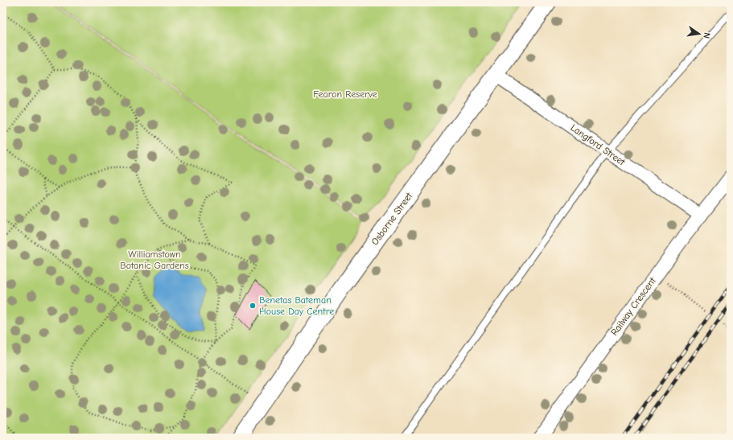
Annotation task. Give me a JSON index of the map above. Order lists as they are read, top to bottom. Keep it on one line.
{"streets":{"street":["Langford Street","Osborne Street","Railway Crescent"]},"crossings":[["Langford Street","Osborne Street"],["Langford Street","Railway Crescent"]],"parks":["Fearon Reserve","Williamstown Botanic Gardens"],"places":["Benetas Bateman House Day Centre"],"north":"right"}
